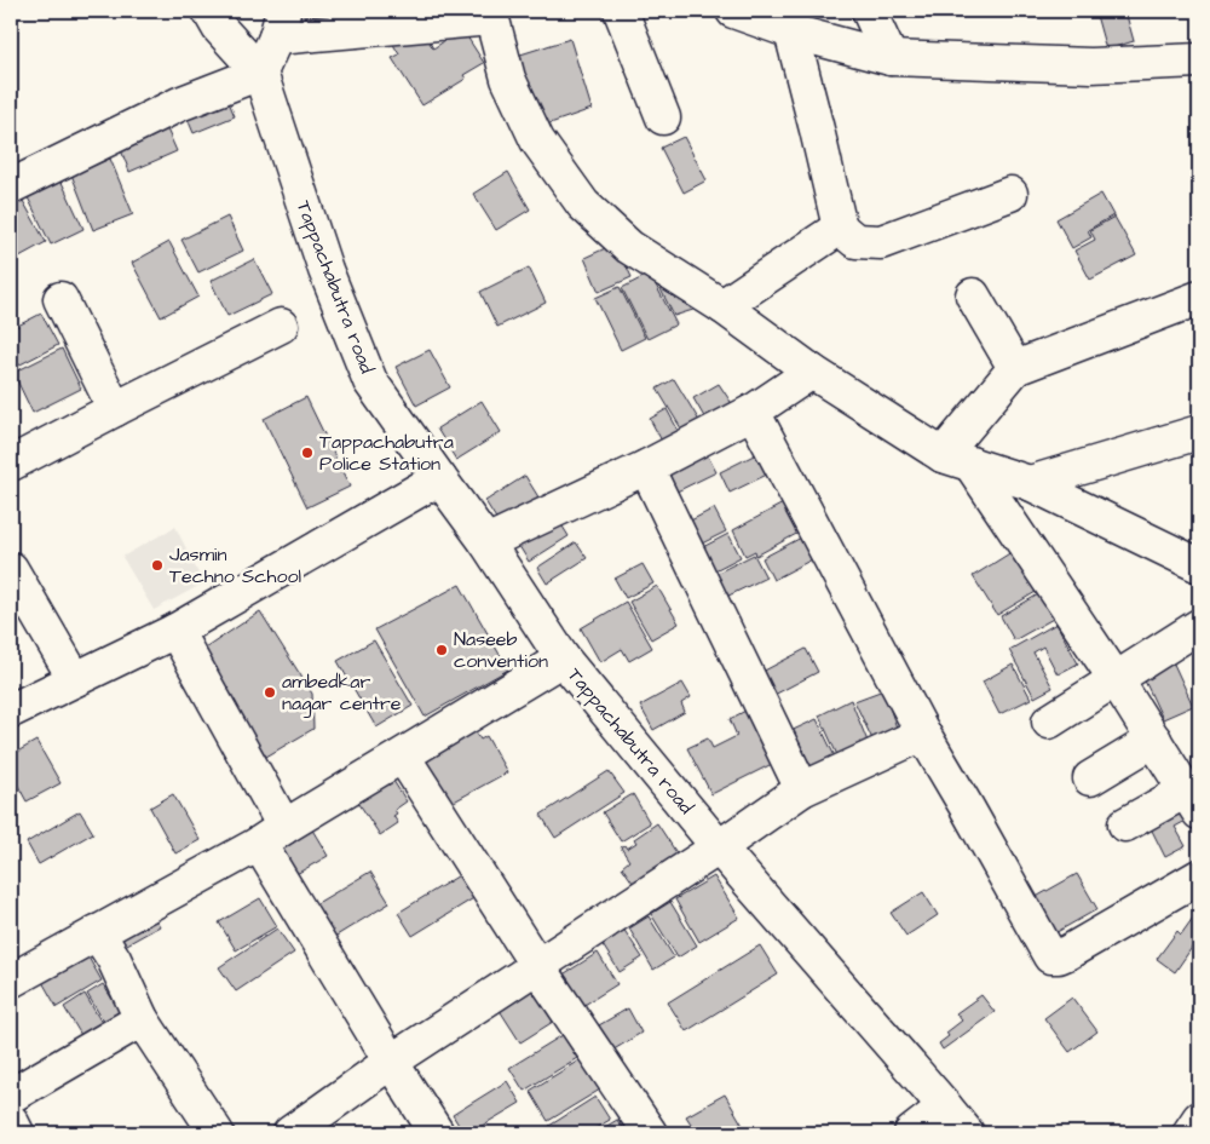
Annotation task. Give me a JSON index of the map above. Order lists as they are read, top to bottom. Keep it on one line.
{"streets":{"street":["Tappachabutra road"]},"places":["Tappachabutra Police Station","Jasmin Techno School","Naseeb convention","ambedkar nagar centre"]}
